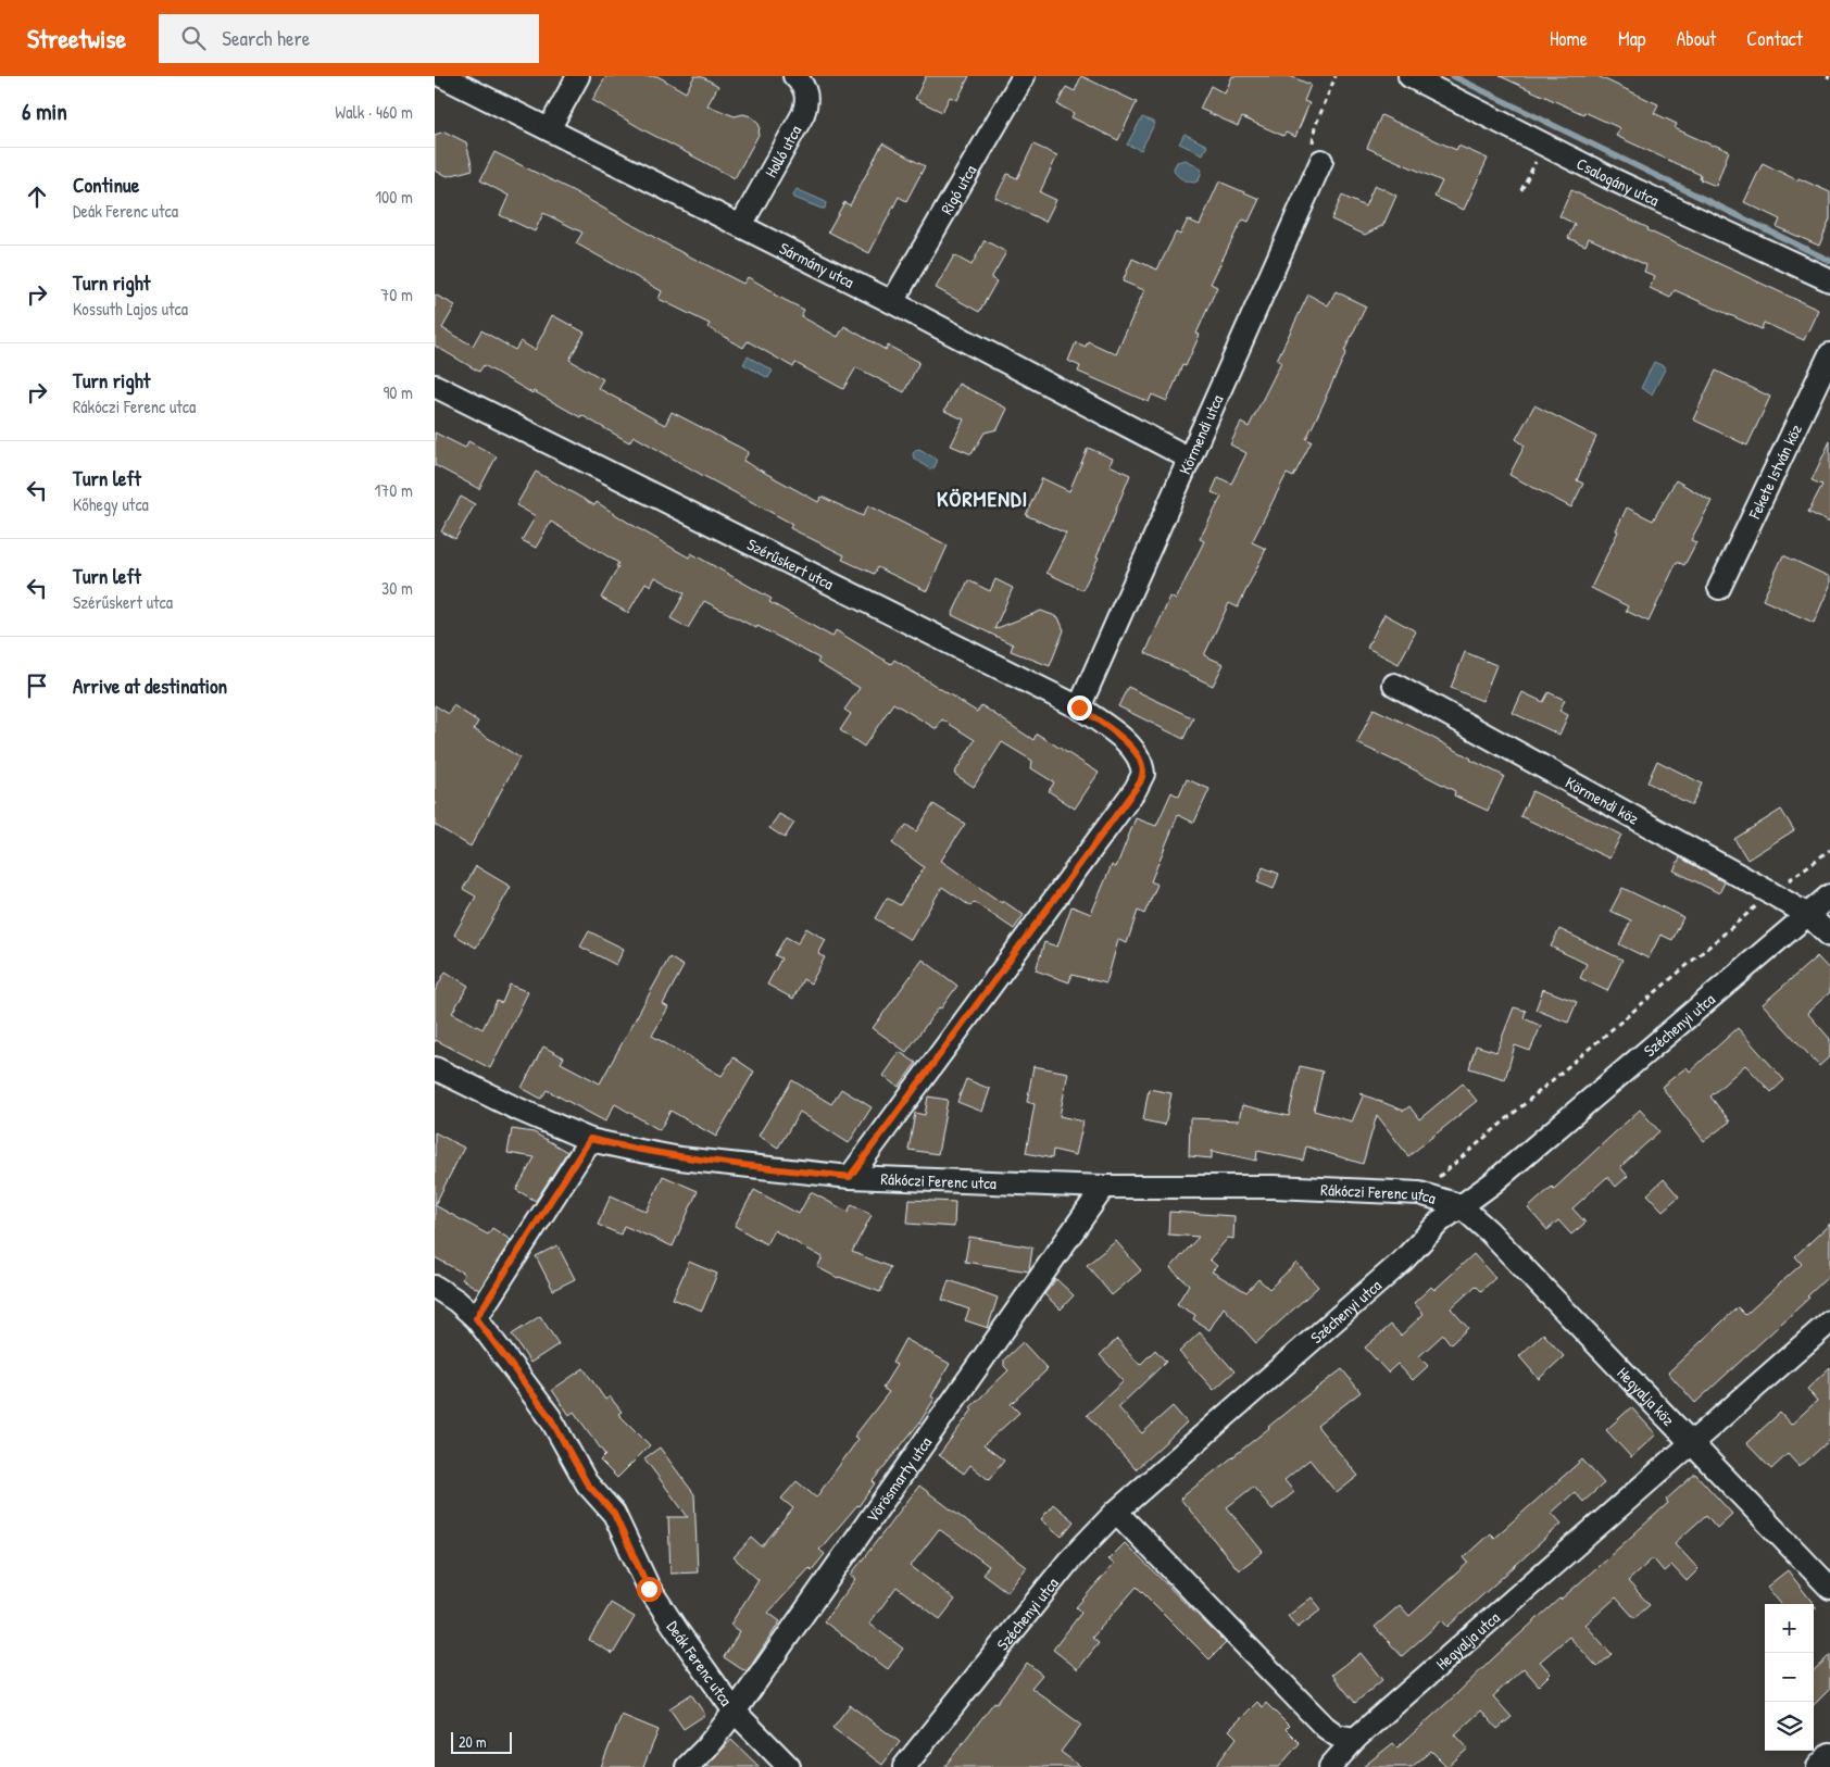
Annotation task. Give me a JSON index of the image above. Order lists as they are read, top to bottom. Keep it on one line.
{"streets":{"street":["Holló utca","Csalogány utca","Rigó utca","Sármány utca","Körmendi utca","Fekete István köz","Szérűskert utca","Körmendi köz","Széchenyi utca","Rákóczi Ferenc utca","Hegyalja köz","Vörösmarty utca","Hegyalja utca","Deák Ferenc utca"]},"crossings":[["Holló utca","Sármány utca"],["Rigó utca","Sármány utca"],["Sármány utca","Körmendi utca"],["Körmendi utca","Szérűskert utca"],["Szérűskert utca","Rákóczi Ferenc utca"],["Körmendi köz","Széchenyi utca"],["Széchenyi utca","Rákóczi Ferenc utca"],["Széchenyi utca","Hegyalja köz"],["Rákóczi Ferenc utca","Hegyalja köz"],["Rákóczi Ferenc utca","Vörösmarty utca"],["Hegyalja köz","Hegyalja utca"],["Vörösmarty utca","Deák Ferenc utca"]],"districts":["KÖRMENDI"],"scale_bar":"20 m","page":{"header":"Streetwise","search":"Search here","nav":["Home","Map","About","Contact"],"heading":["6 min","Walk · 460 m"],"list":[["Continue","Deák Ferenc utca","100 m"],["Turn right","Kossuth Lajos utca","70 m"],["Turn right","Rákóczi Ferenc utca","90 m"],["Turn left","Kőhegy utca","170 m"],["Turn left","Szérűskert utca","30 m"],"Arrive at destination"],"map_buttons":["+","−"],"scale":"20 m"}}
